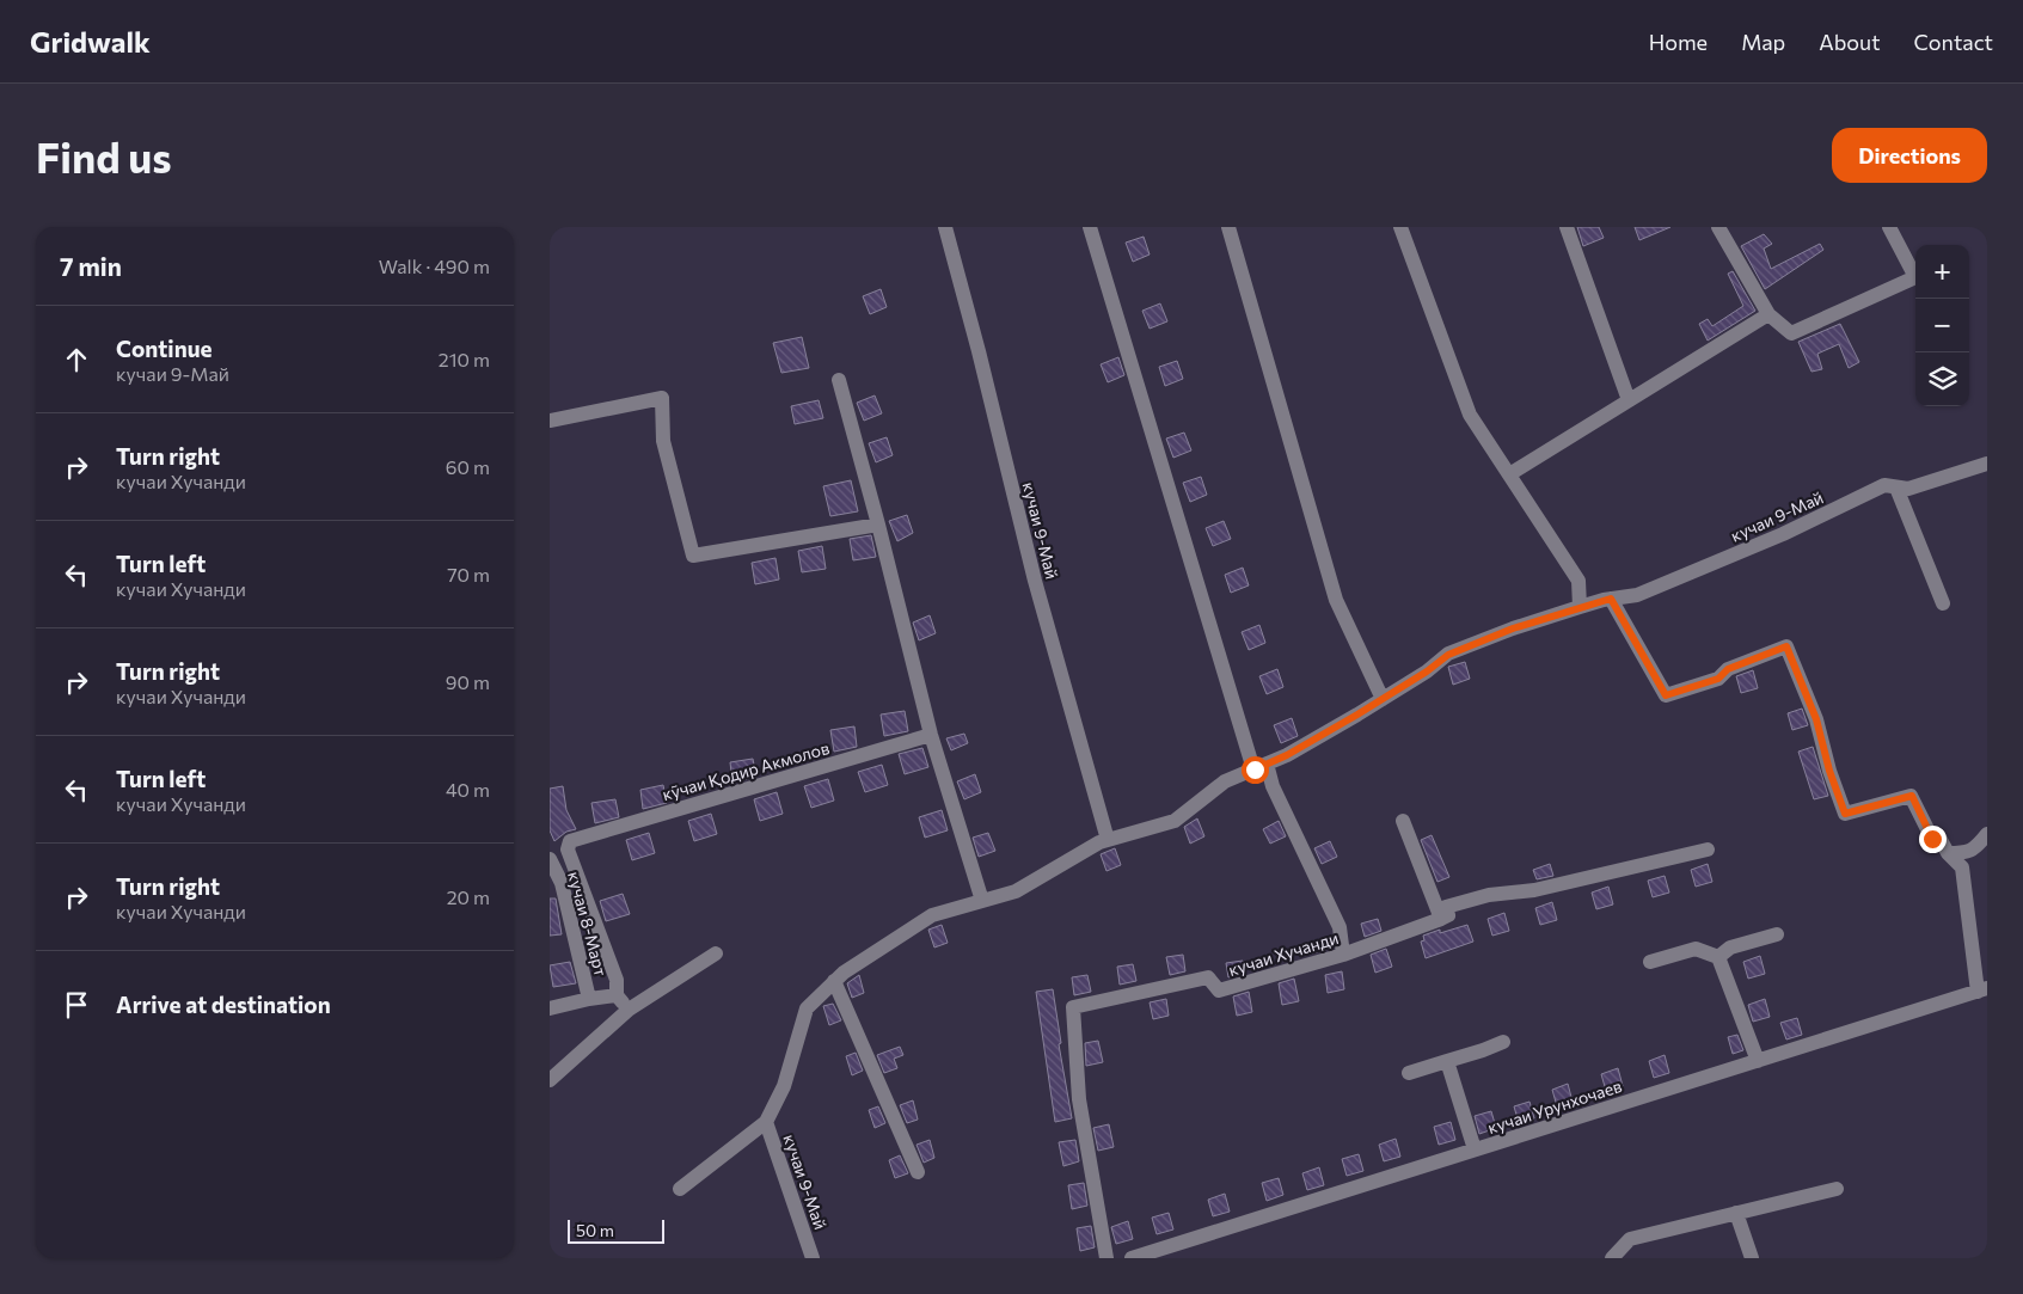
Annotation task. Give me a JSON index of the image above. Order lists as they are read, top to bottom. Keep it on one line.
{"streets":{"street":["кучаи 9-Май","кӯчаи Қодир Акмолов","кучаи 8-Март","кучаи Хучанди","кучаи Урунхочаев"]},"scale_bar":"50 m","page":{"header":"Gridwalk","nav":["Home","Map","About","Contact"],"buttons":"Directions","title":"Find us","heading":["7 min","Walk · 490 m"],"map_buttons":["+","−"],"list":[["Continue","кучаи 9-Май","210 m"],["Turn right","кучаи Хучанди","60 m"],["Turn left","кучаи Хучанди","70 m"],["Turn right","кучаи Хучанди","90 m"],["Turn left","кучаи Хучанди","40 m"],["Turn right","кучаи Хучанди","20 m"],"Arrive at destination"],"scale":"50 m"}}
